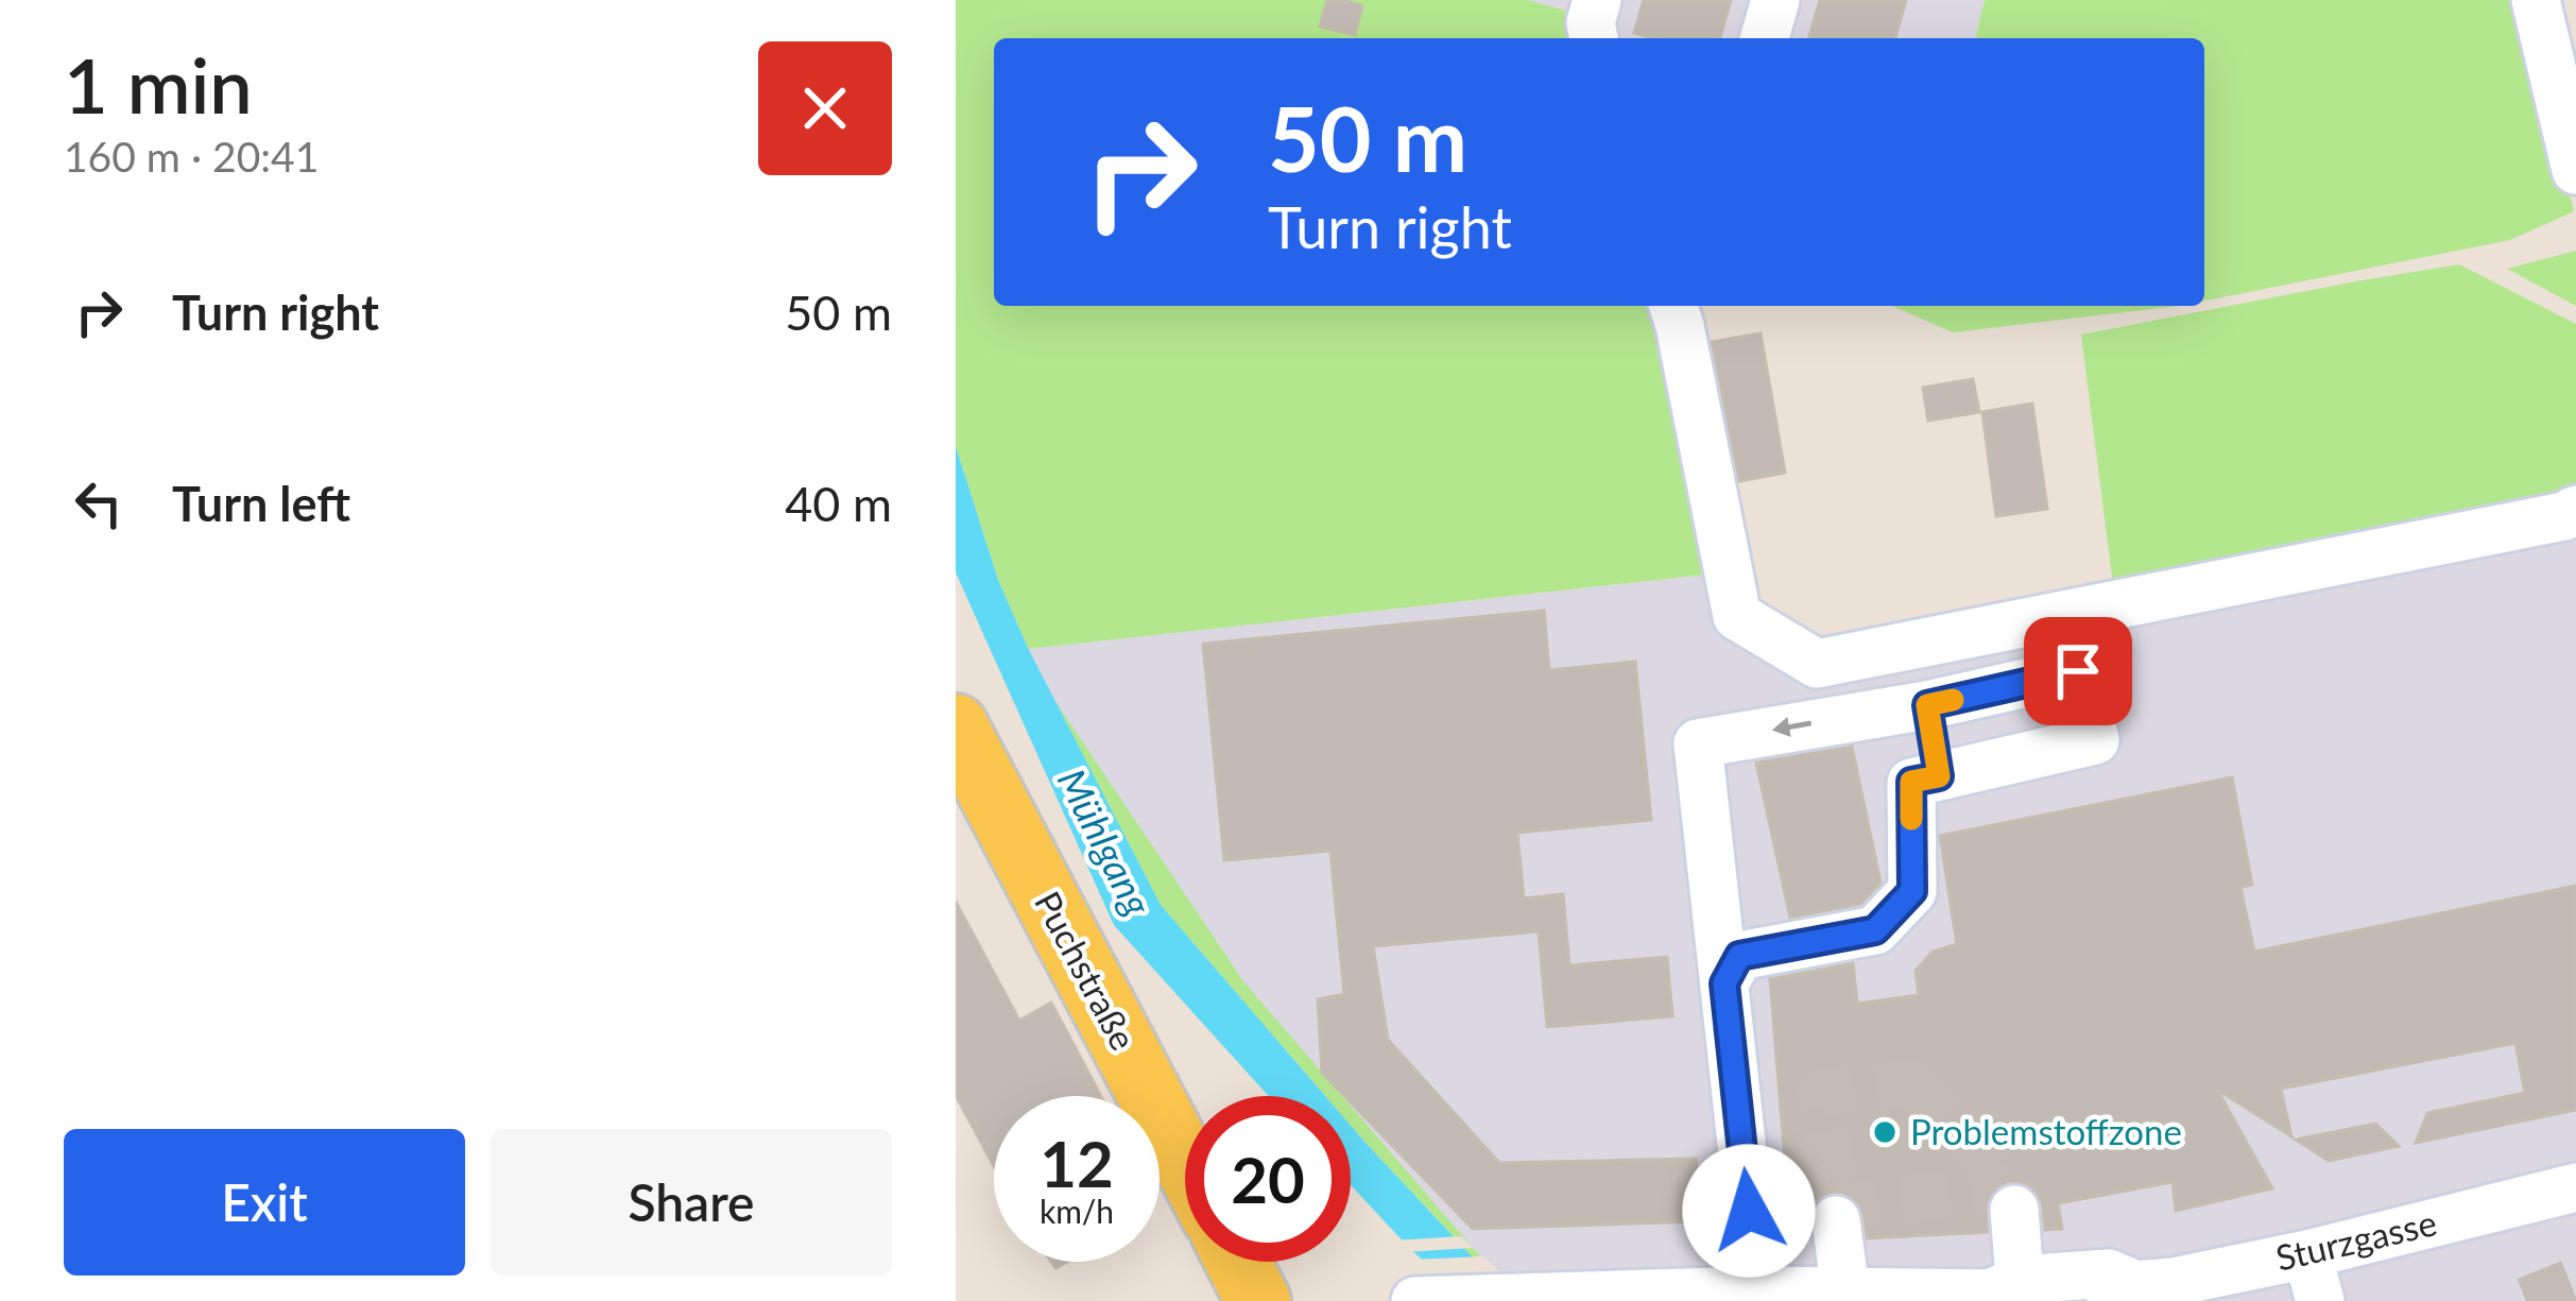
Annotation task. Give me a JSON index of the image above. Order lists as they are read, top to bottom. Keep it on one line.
{"streets":{"main road":["Puchstraße"],"lane":["Sturzgasse"]},"water":["Mühlgang"],"places":["Problemstoffzone"],"page":{"heading":["1 min","160 m · 20:41"],"turn":["50 m","Turn right"],"list":[{"name":"Turn right","value":"50 m"},{"name":"Turn left","value":"40 m"}],"speed":"12 km/h","limit":"20","buttons":["Exit","Share"]}}
